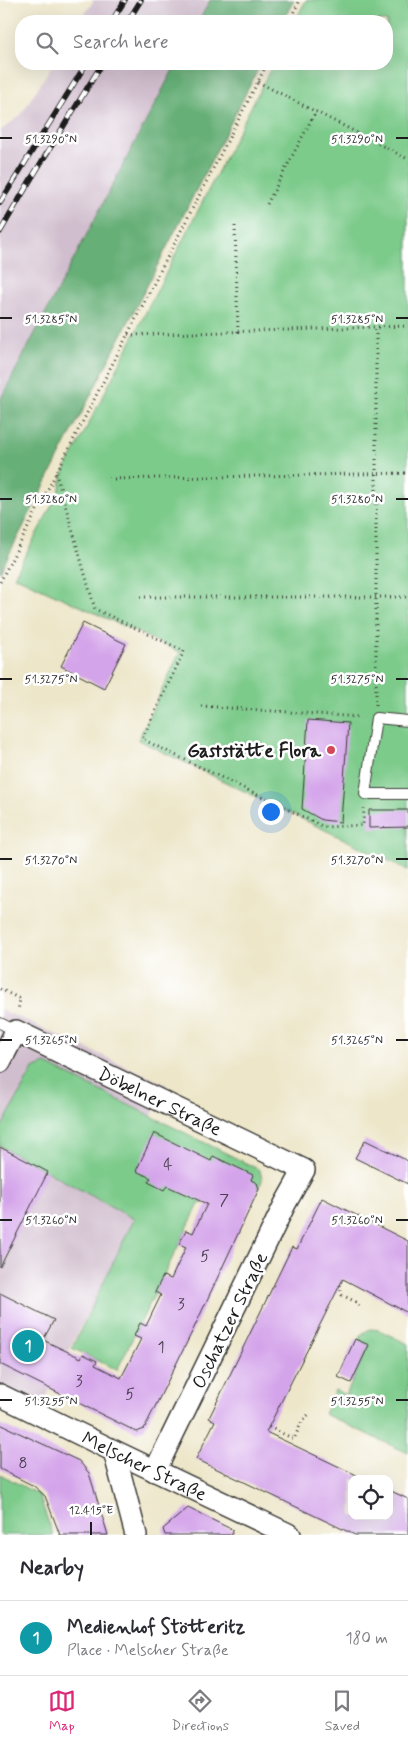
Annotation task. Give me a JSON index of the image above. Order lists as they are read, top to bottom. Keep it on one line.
{"streets":{"street":["Döbelner Straße","Oschatzer Straße","Melscher Straße"]},"crossings":[["Döbelner Straße","Oschatzer Straße"],["Oschatzer Straße","Melscher Straße"]],"places":["Gaststätte Flora"],"house_numbers":["4","7","5","3","1","3","5","8"],"page":{"search":"Search here","pins":"1","heading":"Nearby","list":[{"mark":"1","name":"Medienhof Stötteritz","note":"Place · Melscher Straße","value":"180 m"}],"nav":["Map","Directions","Saved"]},"coordinates":["51.3290°N","51.3285°N","51.3280°N","51.3275°N","51.3270°N","51.3265°N","51.3260°N","51.3255°N","12.415°E"]}
